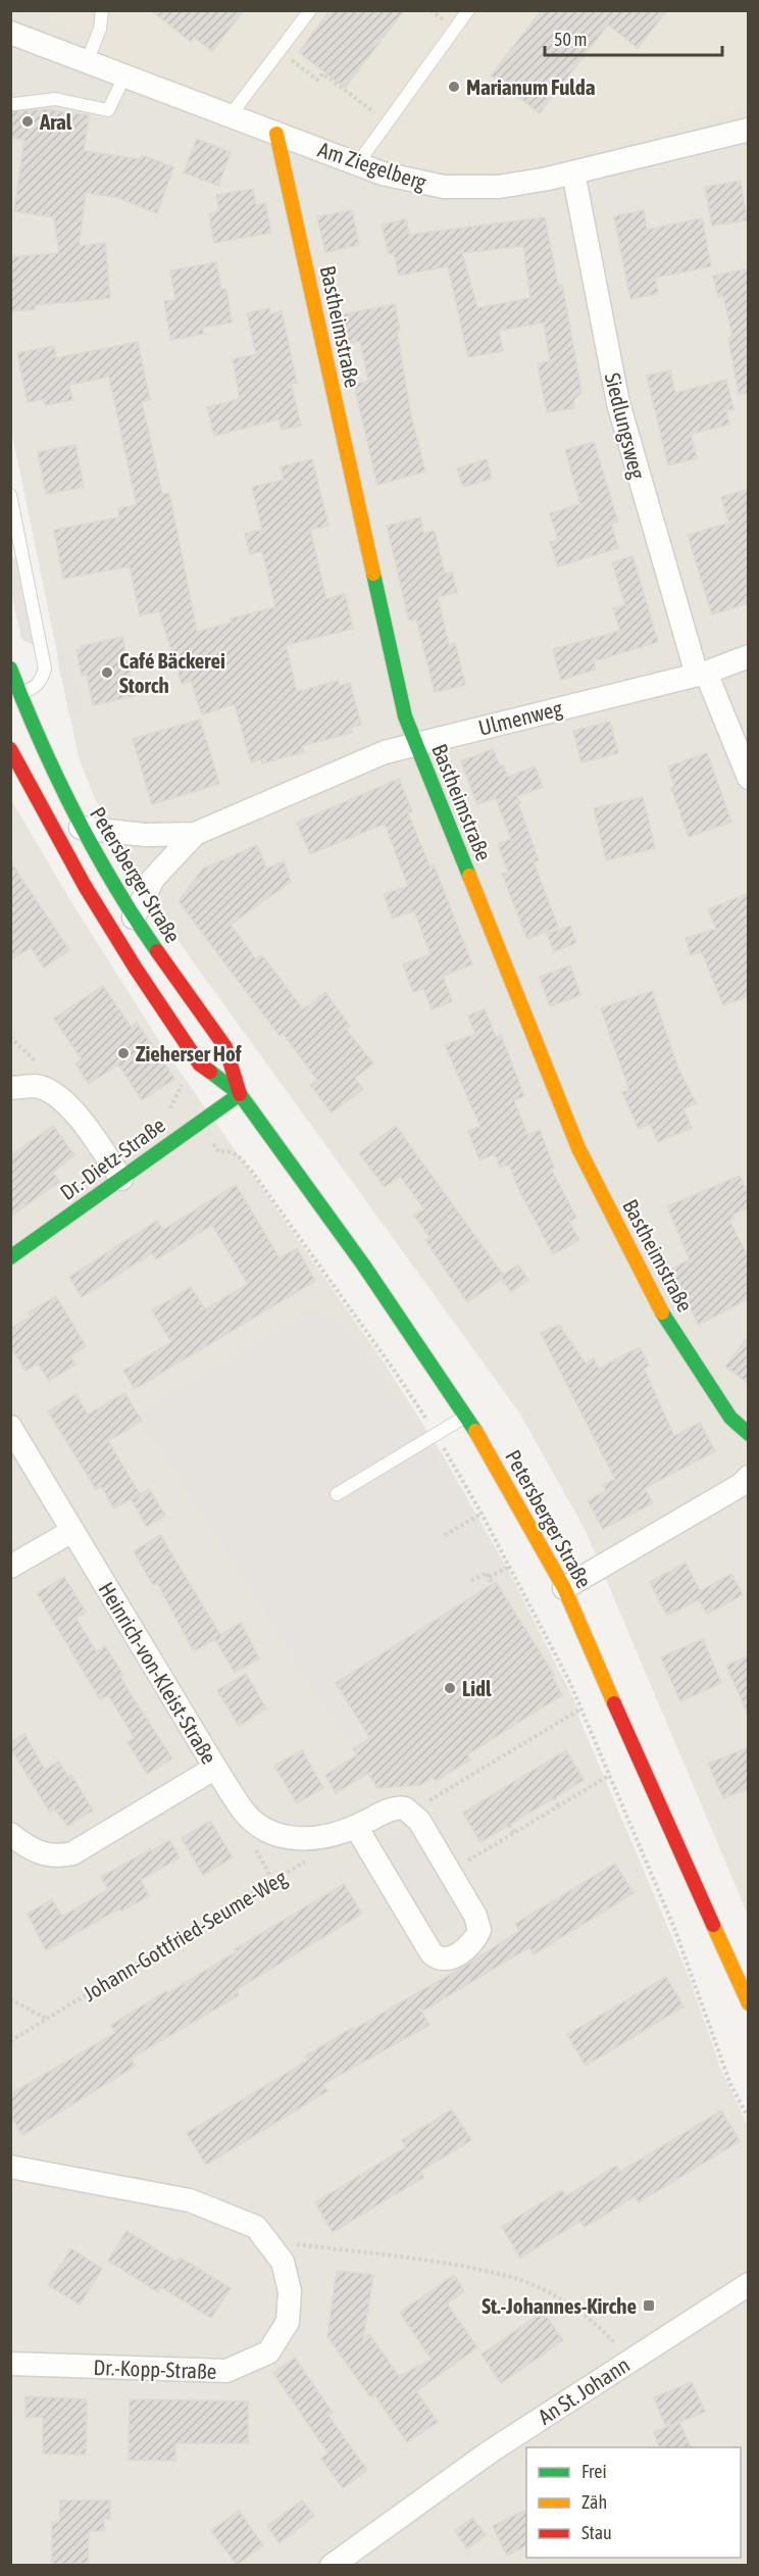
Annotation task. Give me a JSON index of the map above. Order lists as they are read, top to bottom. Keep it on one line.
{"streets":{"main road":["Bastheimstraße","Petersberger Straße","Dr.-Dietz-Straße"],"street":["Am Ziegelberg","Siedlungsweg","Ulmenweg","Heinrich-von-Kleist-Straße","Dr.-Kopp-Straße","An St. Johann"],"path":["Johann-Gottfried-Seume-Weg"]},"crossings":[["Am Ziegelberg","Bastheimstraße"],["Am Ziegelberg","Siedlungsweg"],["Bastheimstraße","Ulmenweg"],["Siedlungsweg","Ulmenweg"],["Ulmenweg","Petersberger Straße"],["Petersberger Straße","Dr.-Dietz-Straße"]],"places":{"other":["Marianum Fulda","Aral","Café Bäckerei Storch","Zieherser Hof","Lidl"],"transit":["St.-Johannes-Kirche"]},"legend":["Frei","Zäh","Stau"],"scale_bar":"50 m"}
